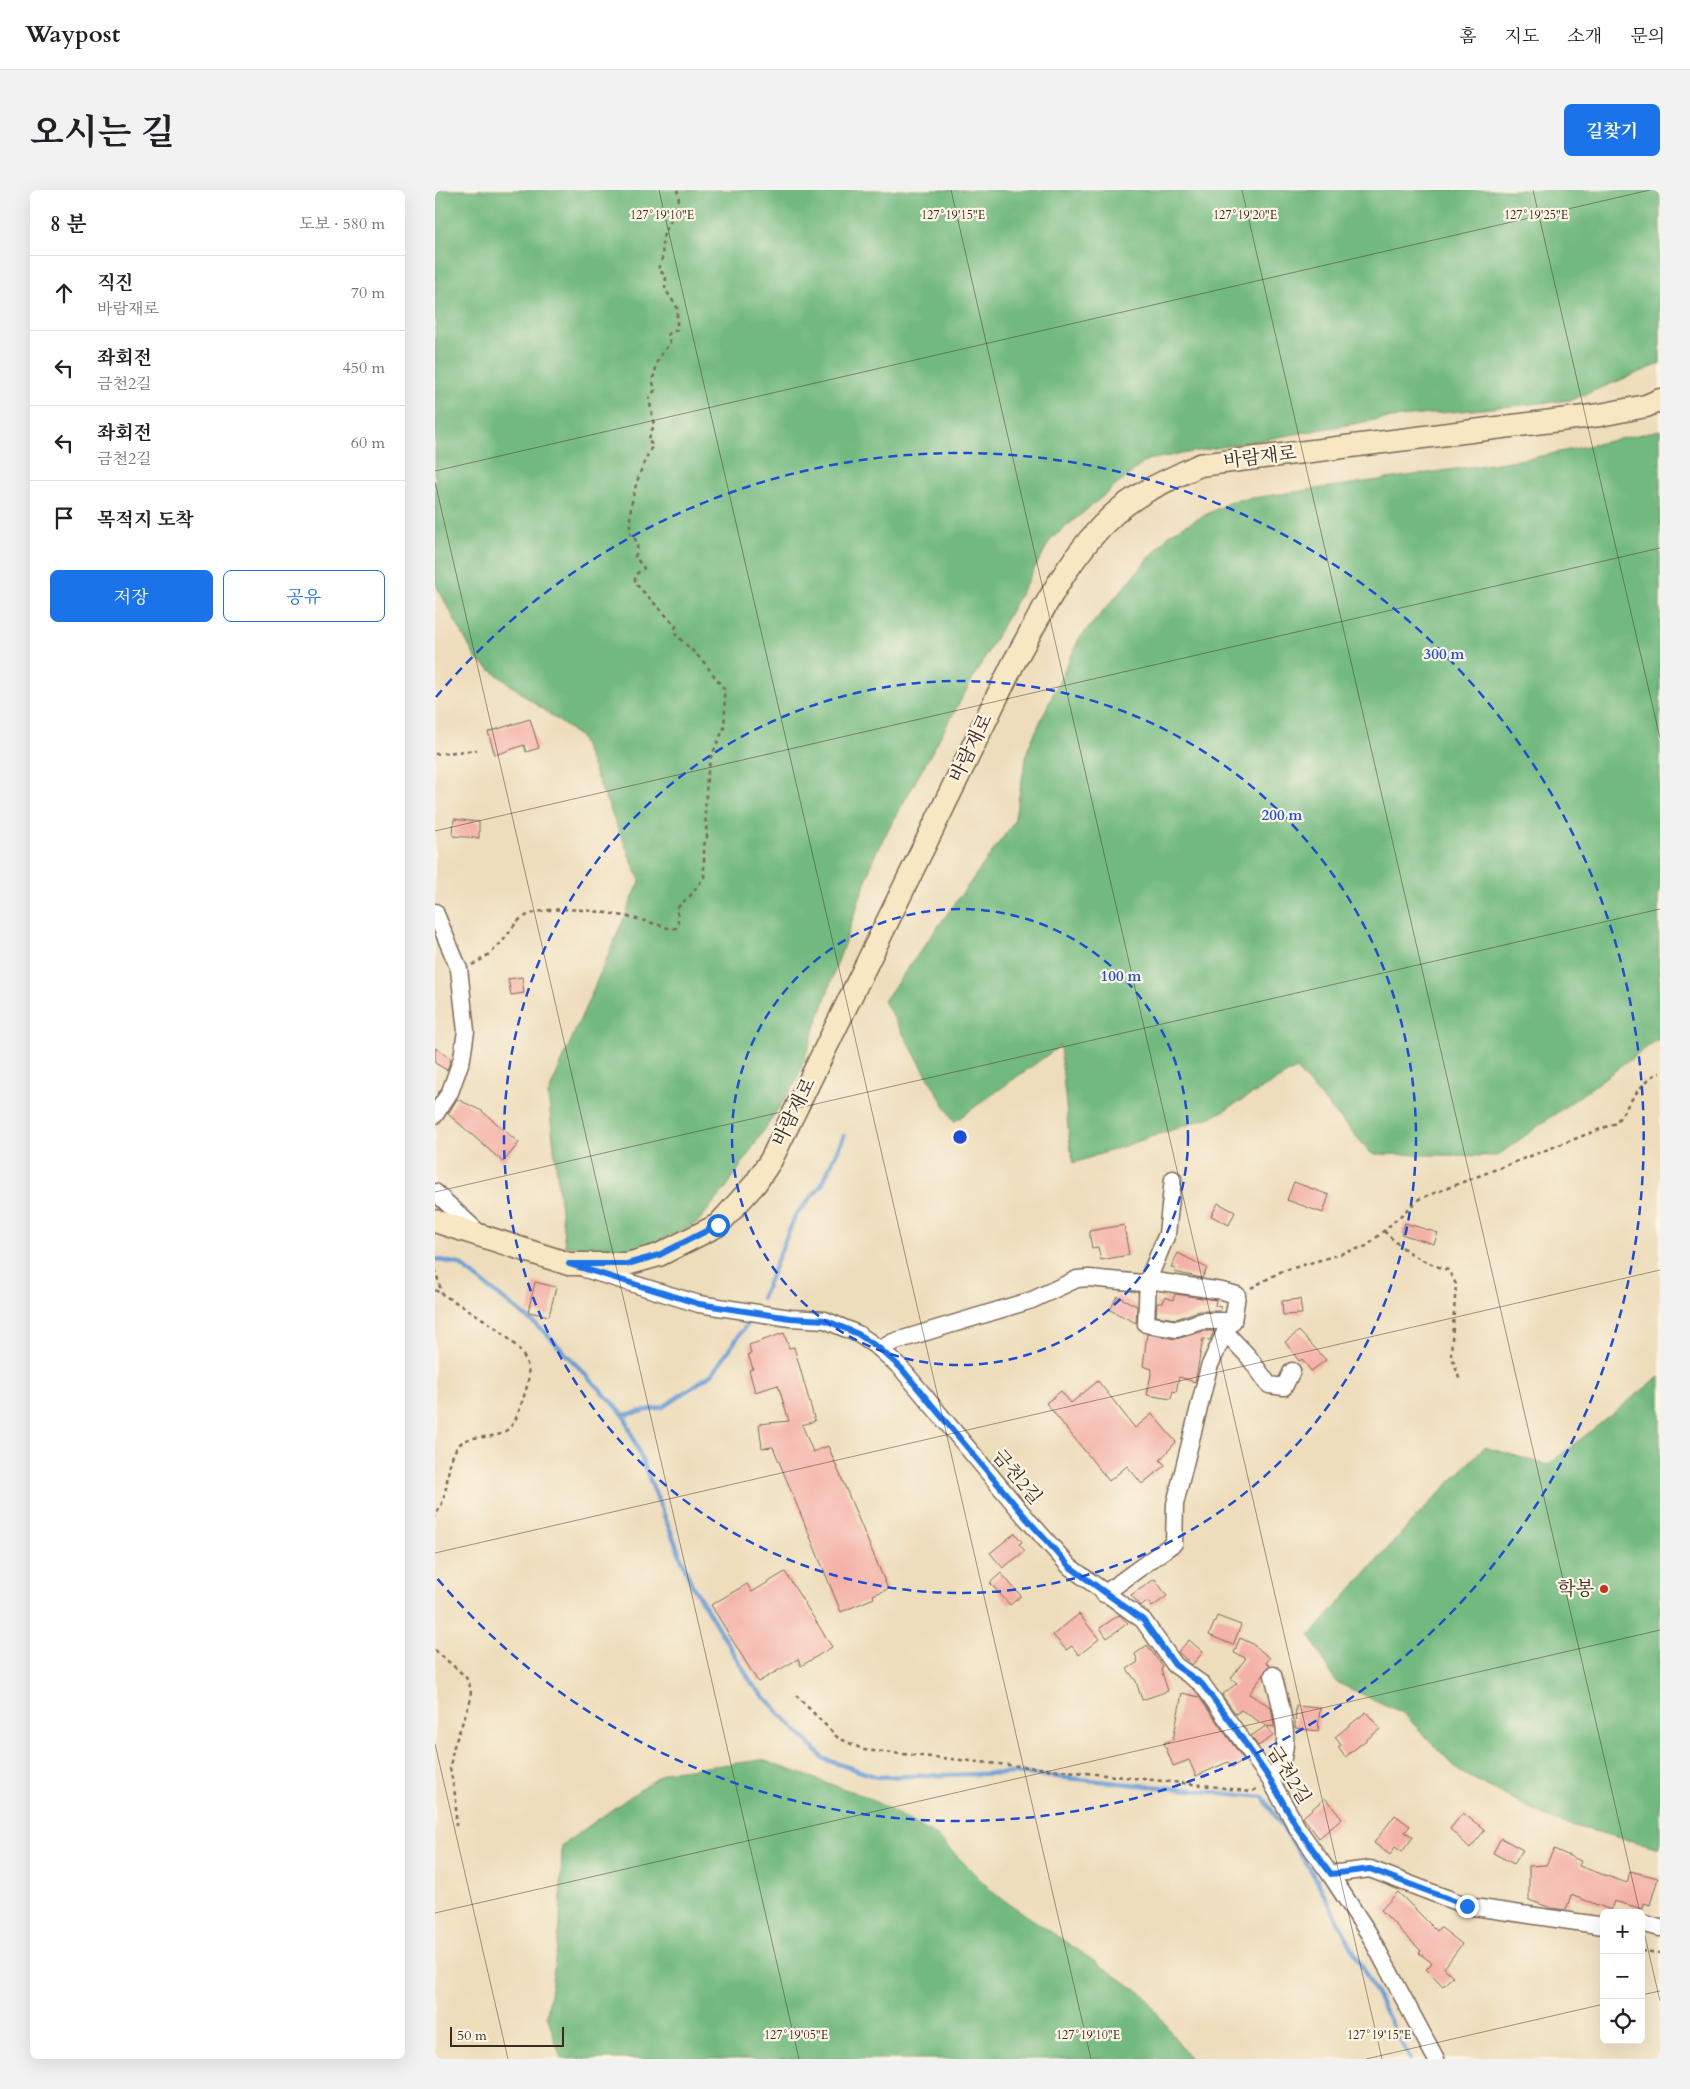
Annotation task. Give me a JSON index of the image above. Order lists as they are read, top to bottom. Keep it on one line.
{"streets":{"street":["바람재로","금천2길"]},"crossings":[["바람재로","금천2길"]],"places":["학봉"],"scale_bar":"50 m","page":{"header":"Waypost","nav":["홈","지도","소개","문의"],"title":"오시는 길","buttons":["길찾기",["저장","공유"]],"heading":["8 분","도보 · 580 m"],"list":[["직진","바람재로","70 m"],["좌회전","금천2길","450 m"],["좌회전","금천2길","60 m"],"목적지 도착"],"map_buttons":["+","−"],"scale":"50 m"},"coordinates":["127°19'10\"E","127°19'15\"E","127°19'20\"E","127°19'25\"E","127°19'05\"E"],"rings":["300 m","200 m","100 m"]}
